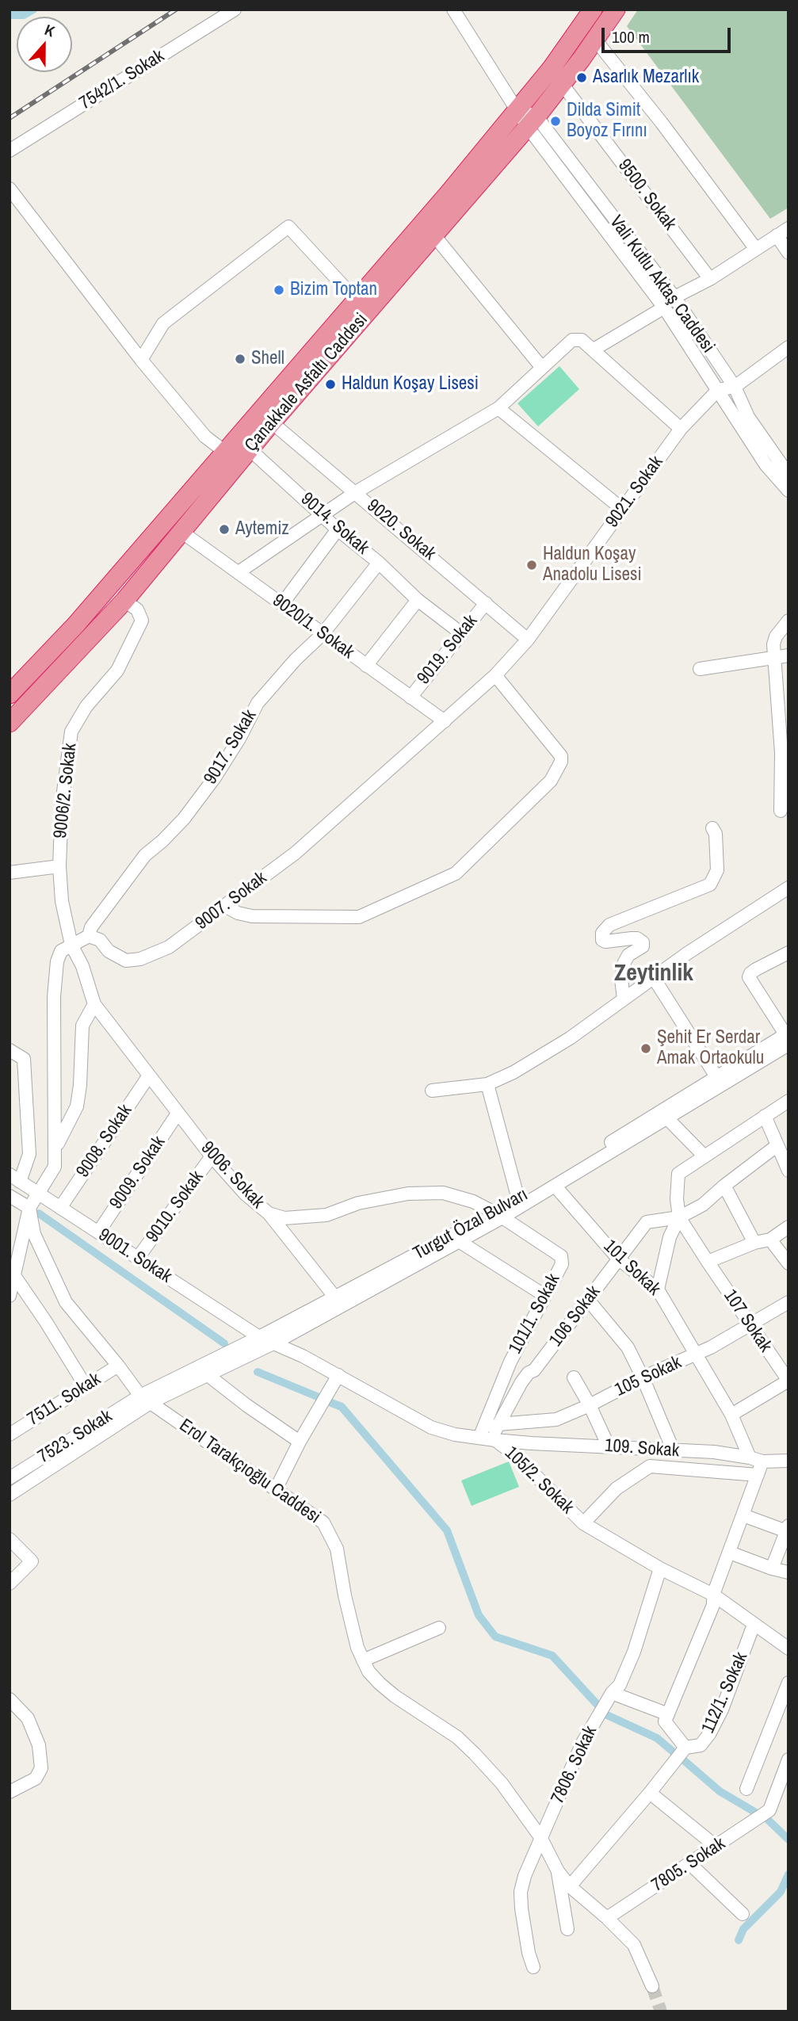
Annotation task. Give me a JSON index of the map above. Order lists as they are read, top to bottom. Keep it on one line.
{"streets":{"highway":["Çanakkale Asfaltı Caddesi"],"street":["7542/1. Sokak","9500. Sokak","Vali Kutlu Aktaş Caddesi","9021. Sokak","9014. Sokak","9020. Sokak","9020/1. Sokak","9019. Sokak","9017. Sokak","9006/2. Sokak","9007. Sokak","9008. Sokak","9009. Sokak","9006. Sokak","9010. Sokak","Turgut Özal Bulvarı","9001. Sokak","101 Sokak","101/1. Sokak","106 Sokak","107 Sokak","105 Sokak","7511. Sokak","7523. Sokak","109. Sokak","Erol Tarakçıoğlu Caddesi","105/2. Sokak","112/1. Sokak","7806. Sokak","7805. Sokak"]},"crossings":[["9500. Sokak","Çanakkale Asfaltı Caddesi"],["Vali Kutlu Aktaş Caddesi","Çanakkale Asfaltı Caddesi"],["Vali Kutlu Aktaş Caddesi","9021. Sokak"],["Çanakkale Asfaltı Caddesi","9014. Sokak"],["Çanakkale Asfaltı Caddesi","9020. Sokak"],["Çanakkale Asfaltı Caddesi","9020/1. Sokak"],["Çanakkale Asfaltı Caddesi","9006/2. Sokak"],["9021. Sokak","9020. Sokak"],["9021. Sokak","9007. Sokak"],["9014. Sokak","9019. Sokak"],["9014. Sokak","9017. Sokak"],["9020. Sokak","9019. Sokak"],["9020. Sokak","9007. Sokak"],["9020/1. Sokak","9019. Sokak"],["9020/1. Sokak","9017. Sokak"],["9020/1. Sokak","9007. Sokak"],["9017. Sokak","9007. Sokak"],["9006/2. Sokak","9006. Sokak"],["9008. Sokak","9006. Sokak"],["9008. Sokak","9001. Sokak"],["9009. Sokak","9006. Sokak"],["9009. Sokak","9001. Sokak"],["9006. Sokak","9010. Sokak"],["9006. Sokak","Turgut Özal Bulvarı"],["9006. Sokak","101/1. Sokak"],["9010. Sokak","9001. Sokak"],["Turgut Özal Bulvarı","9001. Sokak"],["Turgut Özal Bulvarı","101 Sokak"],["Turgut Özal Bulvarı","101/1. Sokak"],["Turgut Özal Bulvarı","7523. Sokak"],["Turgut Özal Bulvarı","Erol Tarakçıoğlu Caddesi"],["Turgut Özal Bulvarı","105/2. Sokak"],["9001. Sokak","105/2. Sokak"],["101 Sokak","106 Sokak"],["101 Sokak","105 Sokak"],["101 Sokak","109. Sokak"],["101/1. Sokak","106 Sokak"],["101/1. Sokak","109. Sokak"],["101/1. Sokak","105/2. Sokak"],["106 Sokak","107 Sokak"],["106 Sokak","105 Sokak"],["106 Sokak","109. Sokak"],["106 Sokak","105/2. Sokak"],["107 Sokak","105 Sokak"],["7511. Sokak","Erol Tarakçıoğlu Caddesi"],["7523. Sokak","Erol Tarakçıoğlu Caddesi"],["109. Sokak","105/2. Sokak"],["Erol Tarakçıoğlu Caddesi","7806. Sokak"],["Erol Tarakçıoğlu Caddesi","7805. Sokak"],["105/2. Sokak","112/1. Sokak"],["105/2. Sokak","7806. Sokak"]],"districts":["Zeytinlik"],"places":["Asarlık Mezarlık","Dilda Simit Boyoz Fırını","Bizim Toptan","Shell","Haldun Koşay Lisesi","Aytemiz","Haldun Koşay Anadolu Lisesi","Şehit Er Serdar Amak Ortaokulu"],"scale_bar":"100 m","north":"top"}
